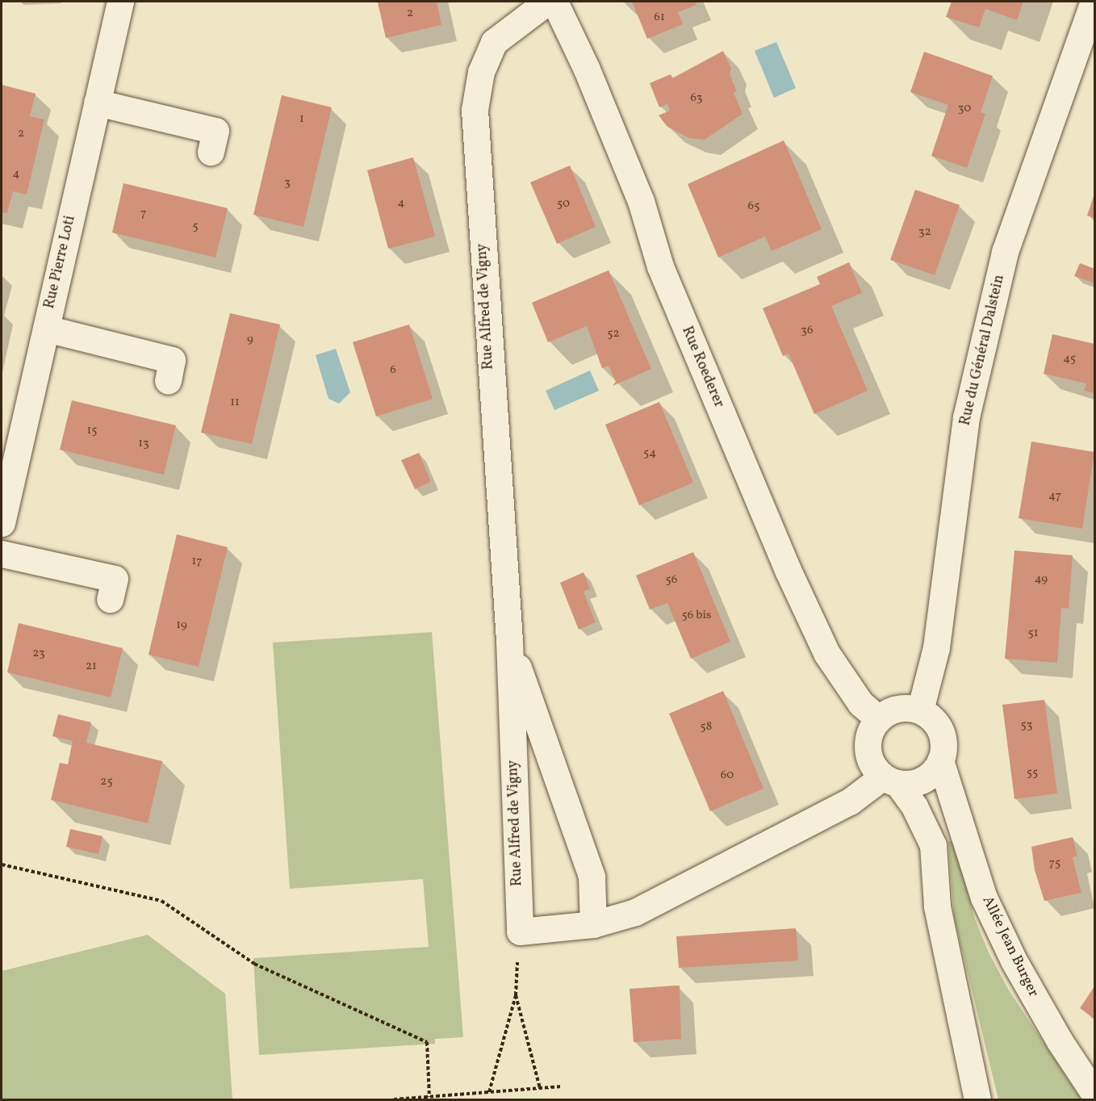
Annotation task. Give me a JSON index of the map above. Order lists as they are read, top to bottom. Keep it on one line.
{"streets":{"street":["Rue Pierre Loti","Rue Alfred de Vigny","Rue du Général Dalstein","Rue Roederer","Allée Jean Burger"]},"crossings":[["Rue Alfred de Vigny","Rue du Général Dalstein"],["Rue Alfred de Vigny","Rue Roederer"],["Rue Alfred de Vigny","Allée Jean Burger"],["Rue du Général Dalstein","Rue Roederer"],["Rue du Général Dalstein","Allée Jean Burger"],["Rue Roederer","Allée Jean Burger"]],"house_numbers":["2","61","63","30","1","2","4","3","4","50","65","7","5","32","36","52","9","45","6","11","15","13","54","47","17","49","56","56 bis","19","51","23","21","53","58","55","60","25","75"]}
